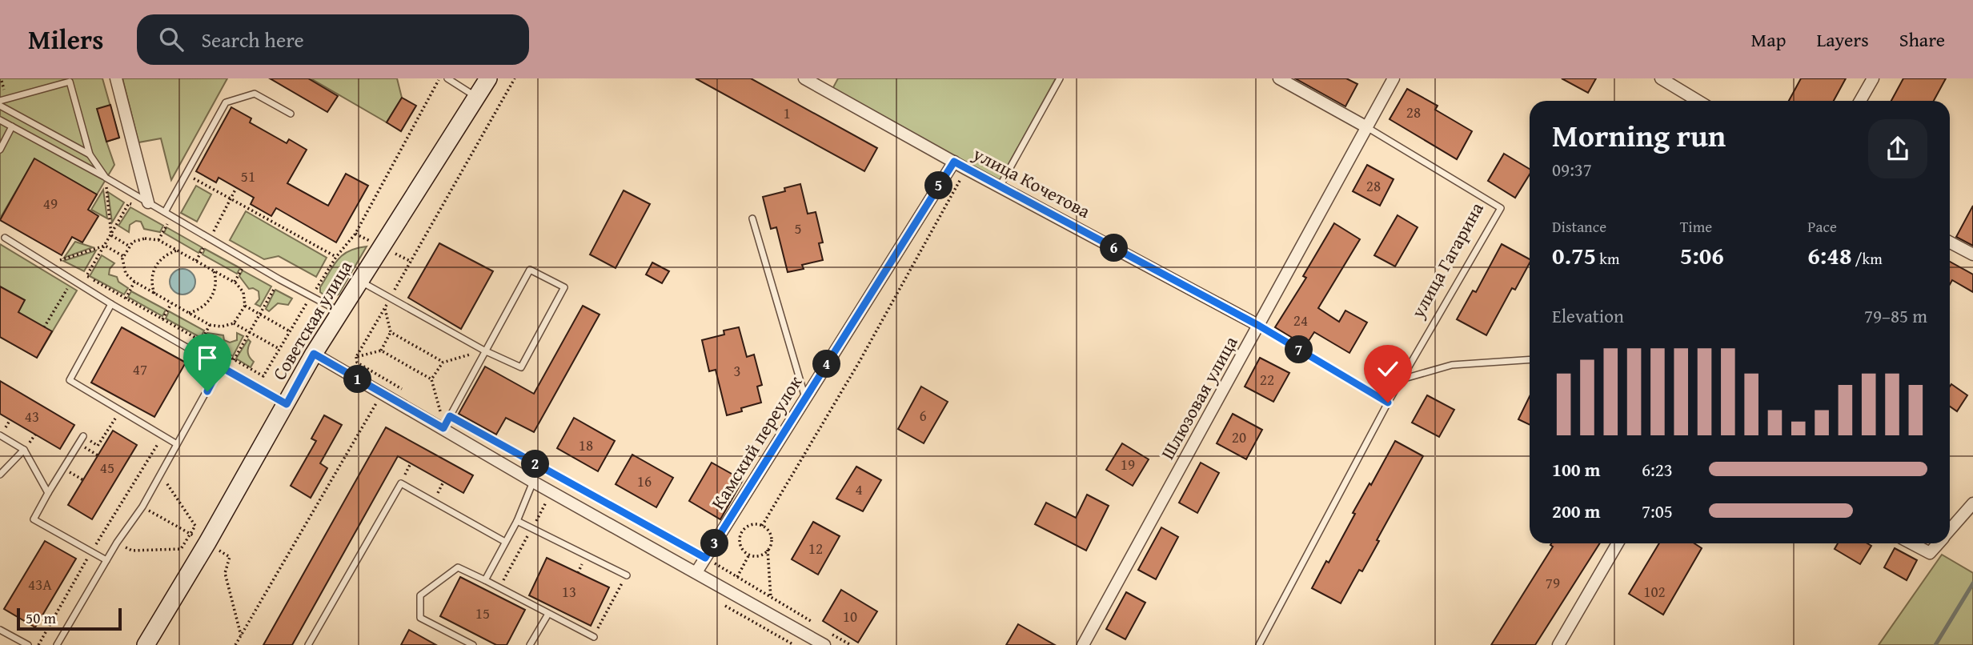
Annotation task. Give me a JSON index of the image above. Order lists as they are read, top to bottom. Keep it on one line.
{"streets":{"main road":["Советская улица"],"street":["улица Кочетова","Шлюзовая улица","Камский переулок"],"lane":["улица Гагарина"]},"crossings":[["улица Кочетова","улица Гагарина"],["улица Кочетова","Шлюзовая улица"],["улица Кочетова","Камский переулок"],["улица Гагарина","Шлюзовая улица"]],"house_numbers":["28","1","51","28","49","5","24","47","3","22","6","43","20","18","19","45","16","4","12","79","43А","13","102","15","10"],"scale_bar":"50 m","page":{"header":"Milers","search":"Search here","nav":["Map","Layers","Share"],"heading":["Morning run","09:37"],"pins":["5","6","7","4","1","2","3"],"stats":[["Distance","0.75 km"],["Time","5:06"],["Pace","6:48 /km"]],"chart":["Elevation","79–85 m"],"list":[{"name":"100 m","note":"6:23"},{"name":"200 m","note":"7:05"}],"scale":"50 m"}}
